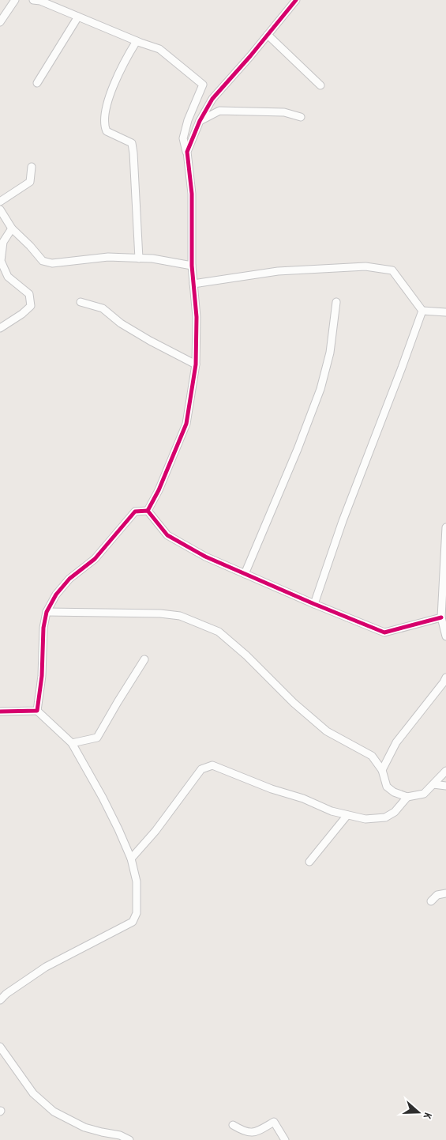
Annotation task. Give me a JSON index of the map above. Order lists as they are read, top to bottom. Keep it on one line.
{"north":"right"}
